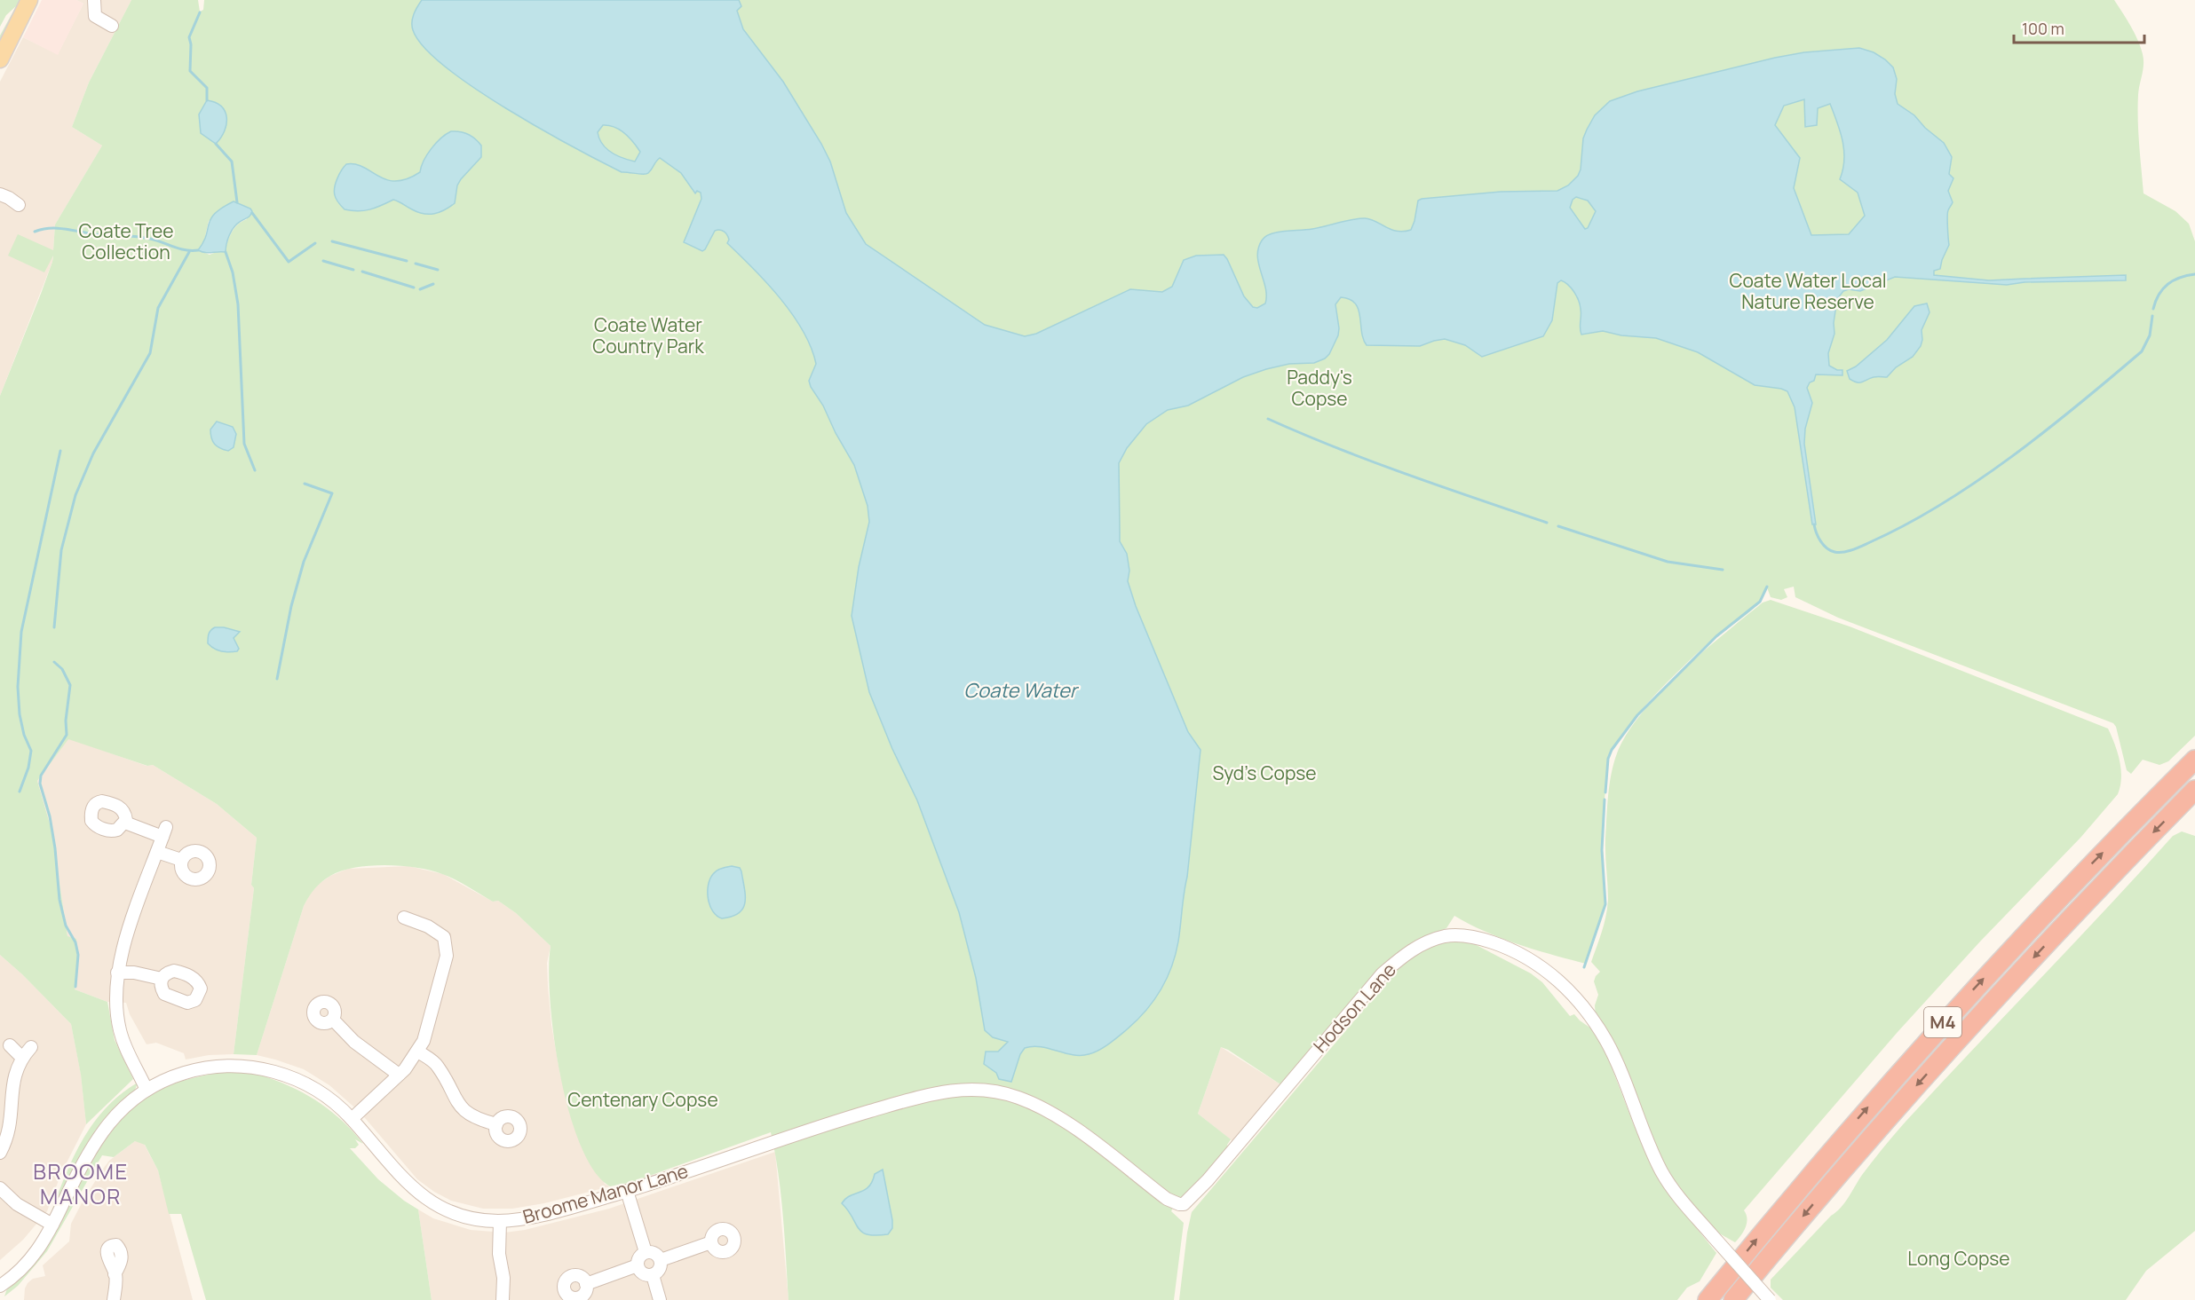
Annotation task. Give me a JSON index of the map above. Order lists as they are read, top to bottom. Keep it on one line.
{"streets":{"highway":["M4"],"street":["Hodson Lane","Broome Manor Lane"]},"crossings":[["Hodson Lane","Broome Manor Lane"]],"districts":["BROOME MANOR"],"water":["Coate Water"],"parks":["Coate Tree Collection","Coate Water Local Nature Reserve","Coate Water Country Park","Paddy's Copse","Syd's Copse","Centenary Copse","Long Copse"],"scale_bar":"100 m"}
